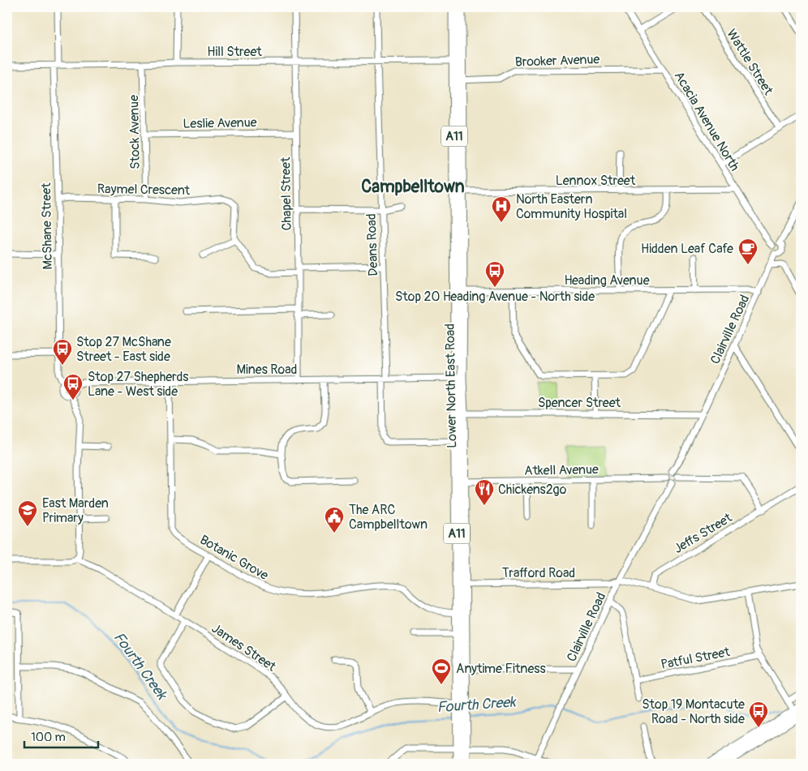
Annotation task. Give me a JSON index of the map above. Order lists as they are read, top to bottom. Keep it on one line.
{"streets":{"main road":["A11","Lower North East Road"],"street":["Hill Street","Brooker Avenue","Wattle Street","Acacia Avenue North","Leslie Avenue","Stock Avenue","Lennox Street","Raymel Crescent","Chapel Street","McShane Street","Deans Road","Heading Avenue","Clairville Road","Mines Road","Spencer Street","Atkell Avenue","Jeffs Street","Botanic Grove","Trafford Road","James Street","Patful Street"]},"crossings":[["Hill Street","Stock Avenue"],["Hill Street","Chapel Street"],["Hill Street","McShane Street"],["Hill Street","Deans Road"],["Hill Street","Lower North East Road"],["Brooker Avenue","Acacia Avenue North"],["Brooker Avenue","Lower North East Road"],["Acacia Avenue North","Lennox Street"],["Acacia Avenue North","Clairville Road"],["Leslie Avenue","Stock Avenue"],["Leslie Avenue","Chapel Street"],["Stock Avenue","Raymel Crescent"],["Lennox Street","Lower North East Road"],["Raymel Crescent","McShane Street"],["Chapel Street","Mines Road"],["McShane Street","Mines Road"],["Deans Road","Mines Road"],["Deans Road","Lower North East Road"],["Heading Avenue","Clairville Road"],["Heading Avenue","Lower North East Road"],["Clairville Road","Spencer Street"],["Clairville Road","Atkell Avenue"],["Clairville Road","Trafford Road"],["Mines Road","Lower North East Road"],["Mines Road","Botanic Grove"],["Lower North East Road","Spencer Street"],["Lower North East Road","Atkell Avenue"],["Lower North East Road","Botanic Grove"],["Lower North East Road","Trafford Road"],["Lower North East Road","James Street"]],"districts":["Campbelltown"],"water":["Fourth Creek"],"places":{"hospital":["North Eastern Community Hospital"],"cafe":["Hidden Leaf Cafe"],"bus stop":["Stop 20 Heading Avenue - North side","Stop 27 McShane Street - East side","Stop 27 Shepherds Lane - West side","Stop 19 Montacute Road - North side"],"restaurant":["Chickens2go"],"school or university":["East Marden Primary"],"public building":["The ARC Campbelltown"],"sports":["Anytime Fitness"]},"scale_bar":"100 m"}
